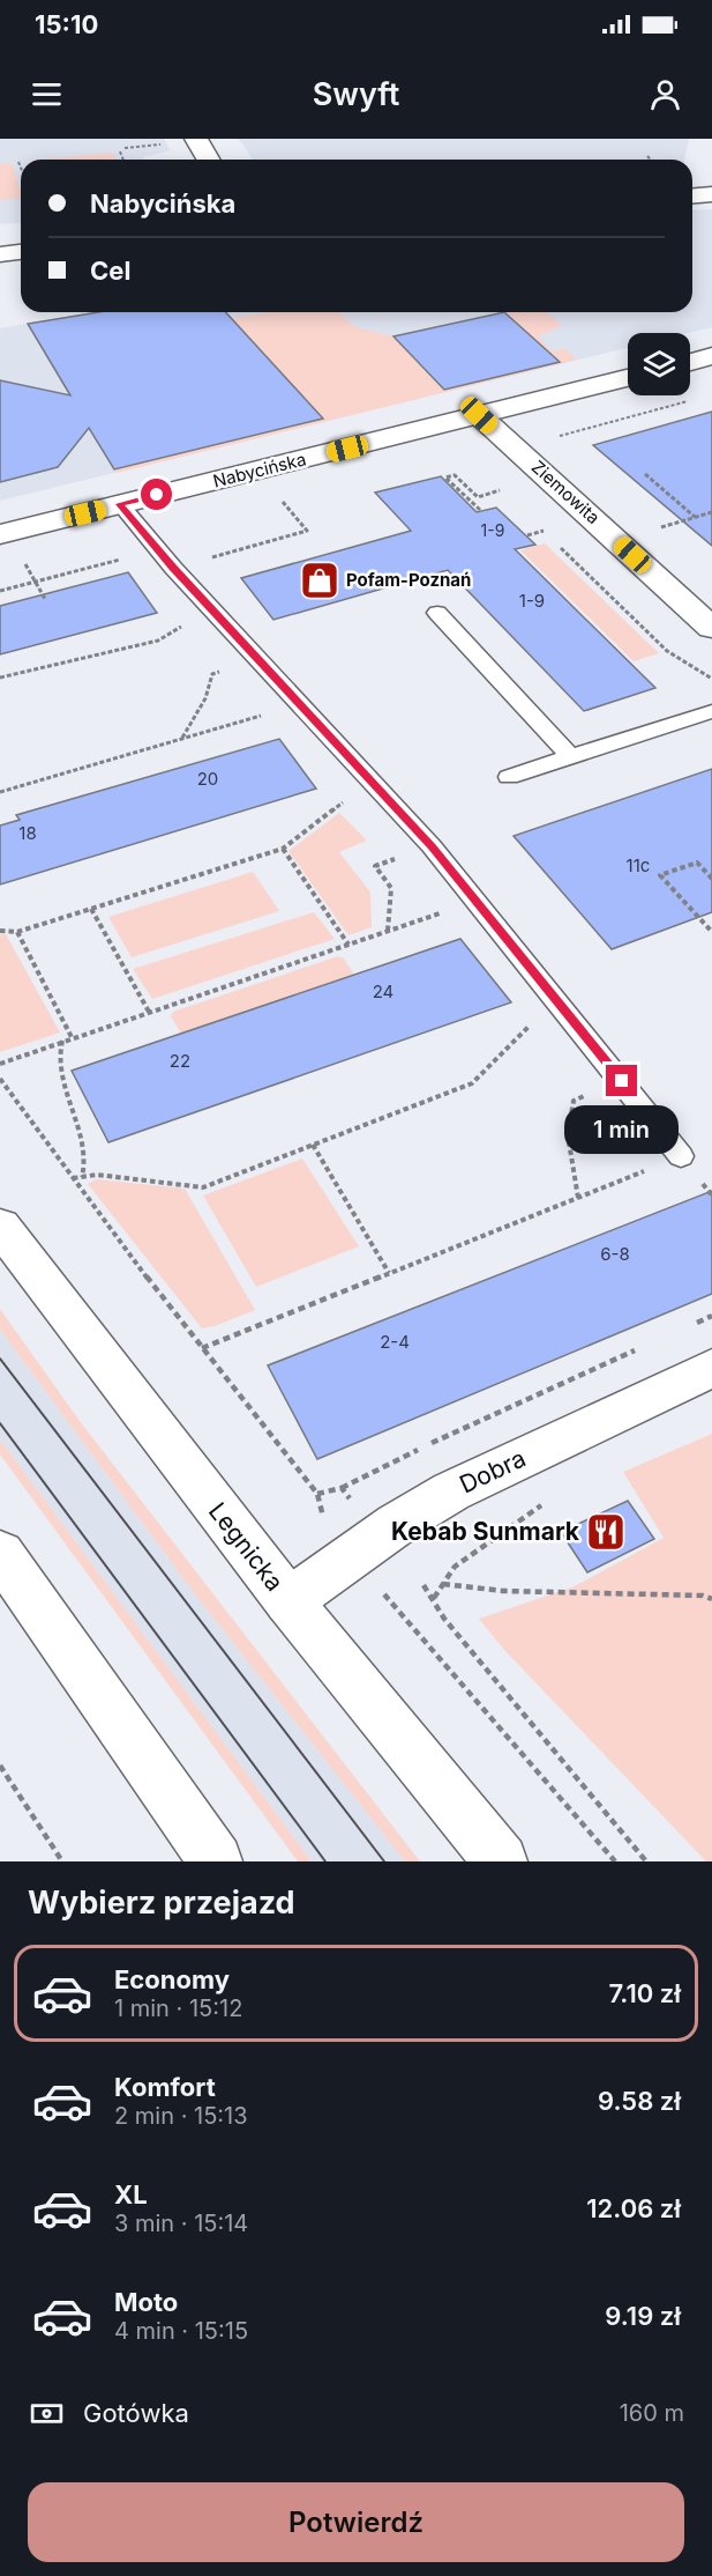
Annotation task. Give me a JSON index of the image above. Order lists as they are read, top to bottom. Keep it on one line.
{"streets":{"street":["Nabycińska","Ziemowita","Dobra","Legnicka"]},"crossings":[["Nabycińska","Ziemowita"],["Dobra","Legnicka"]],"places":{"shop":["Pofam-Poznań"],"restaurant":["Kebab Sunmark"]},"house_numbers":["1-9","1-9","20","18","11c","24","22","6-8","2-4"],"page":{"status":"15:10","header":"Swyft","banner":["Nabycińska","Cel"],"bubble":"1 min","heading":"Wybierz przejazd","list":[{"name":"Economy","note":"1 min · 15:12","value":"7.10 zł"},{"name":"Komfort","note":"2 min · 15:13","value":"9.58 zł"},{"name":"XL","note":"3 min · 15:14","value":"12.06 zł"},{"name":"Moto","note":"4 min · 15:15","value":"9.19 zł"}],"pay":["Gotówka","160 m"],"buttons":"Potwierdź"}}
